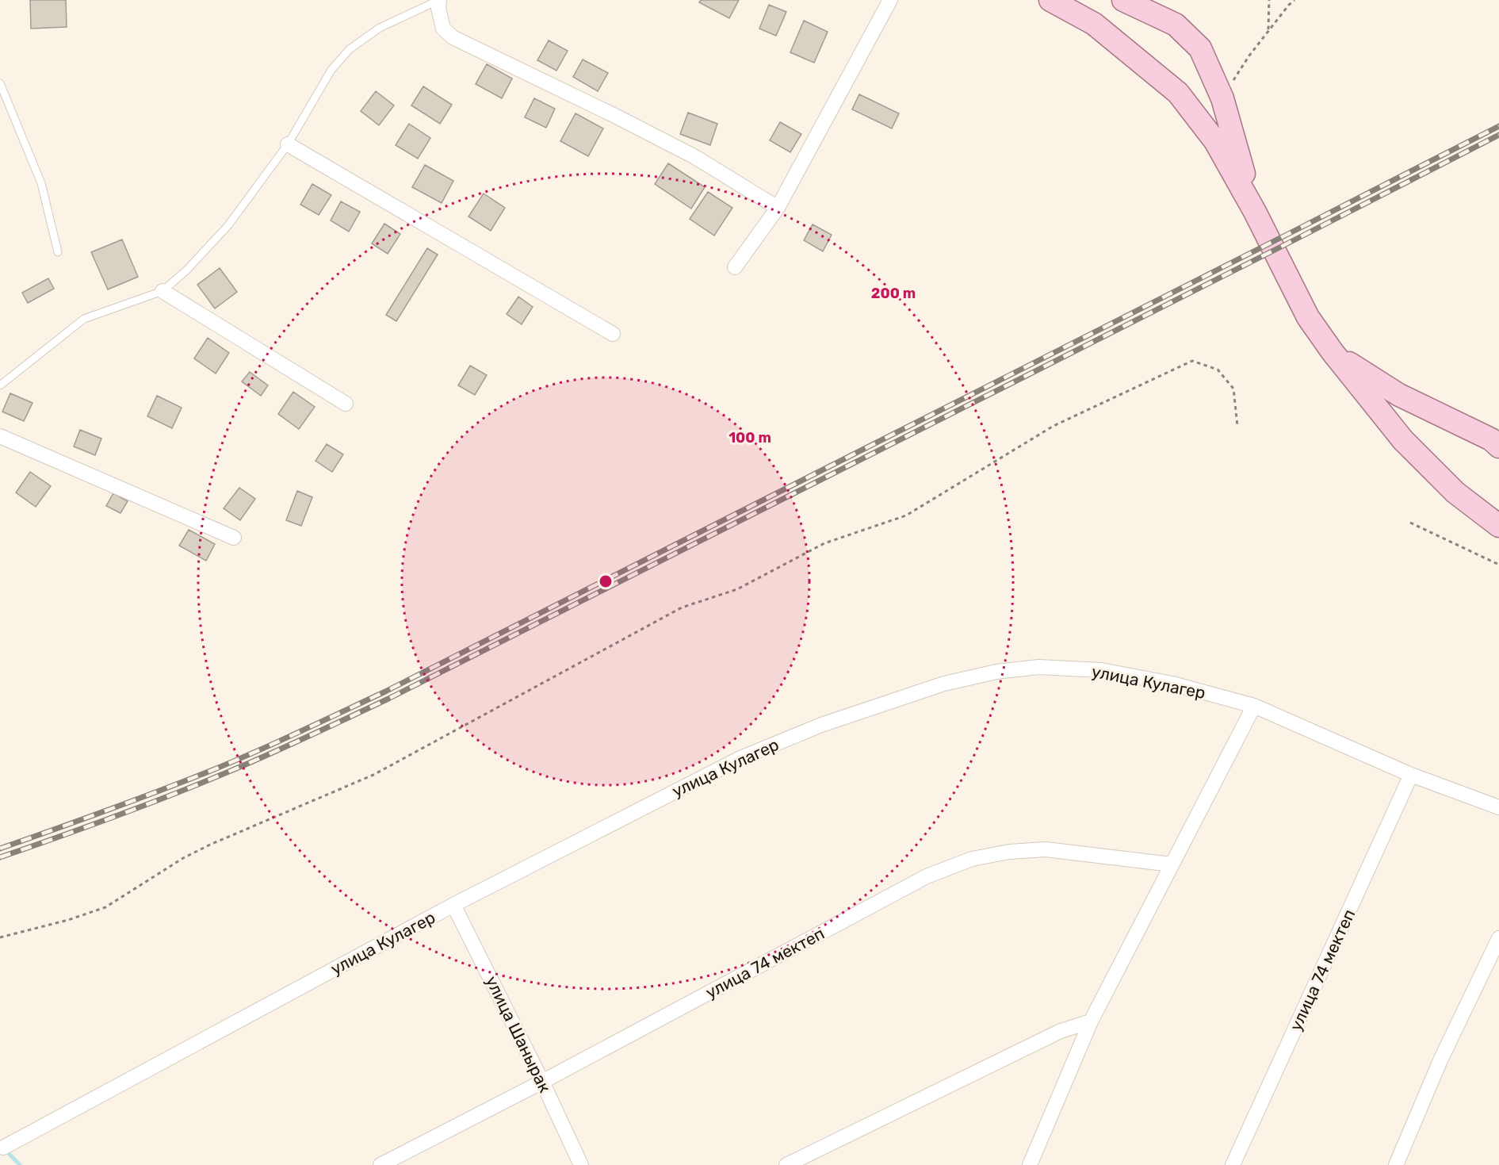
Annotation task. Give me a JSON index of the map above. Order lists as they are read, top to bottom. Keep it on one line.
{"streets":{"street":["улица Кулагер","улица 74 мектеп","улица Шанырак"]},"crossings":[["улица Кулагер","улица 74 мектеп"],["улица Кулагер","улица Шанырак"],["улица 74 мектеп","улица Шанырак"]],"rings":["200 m","100 m"]}
